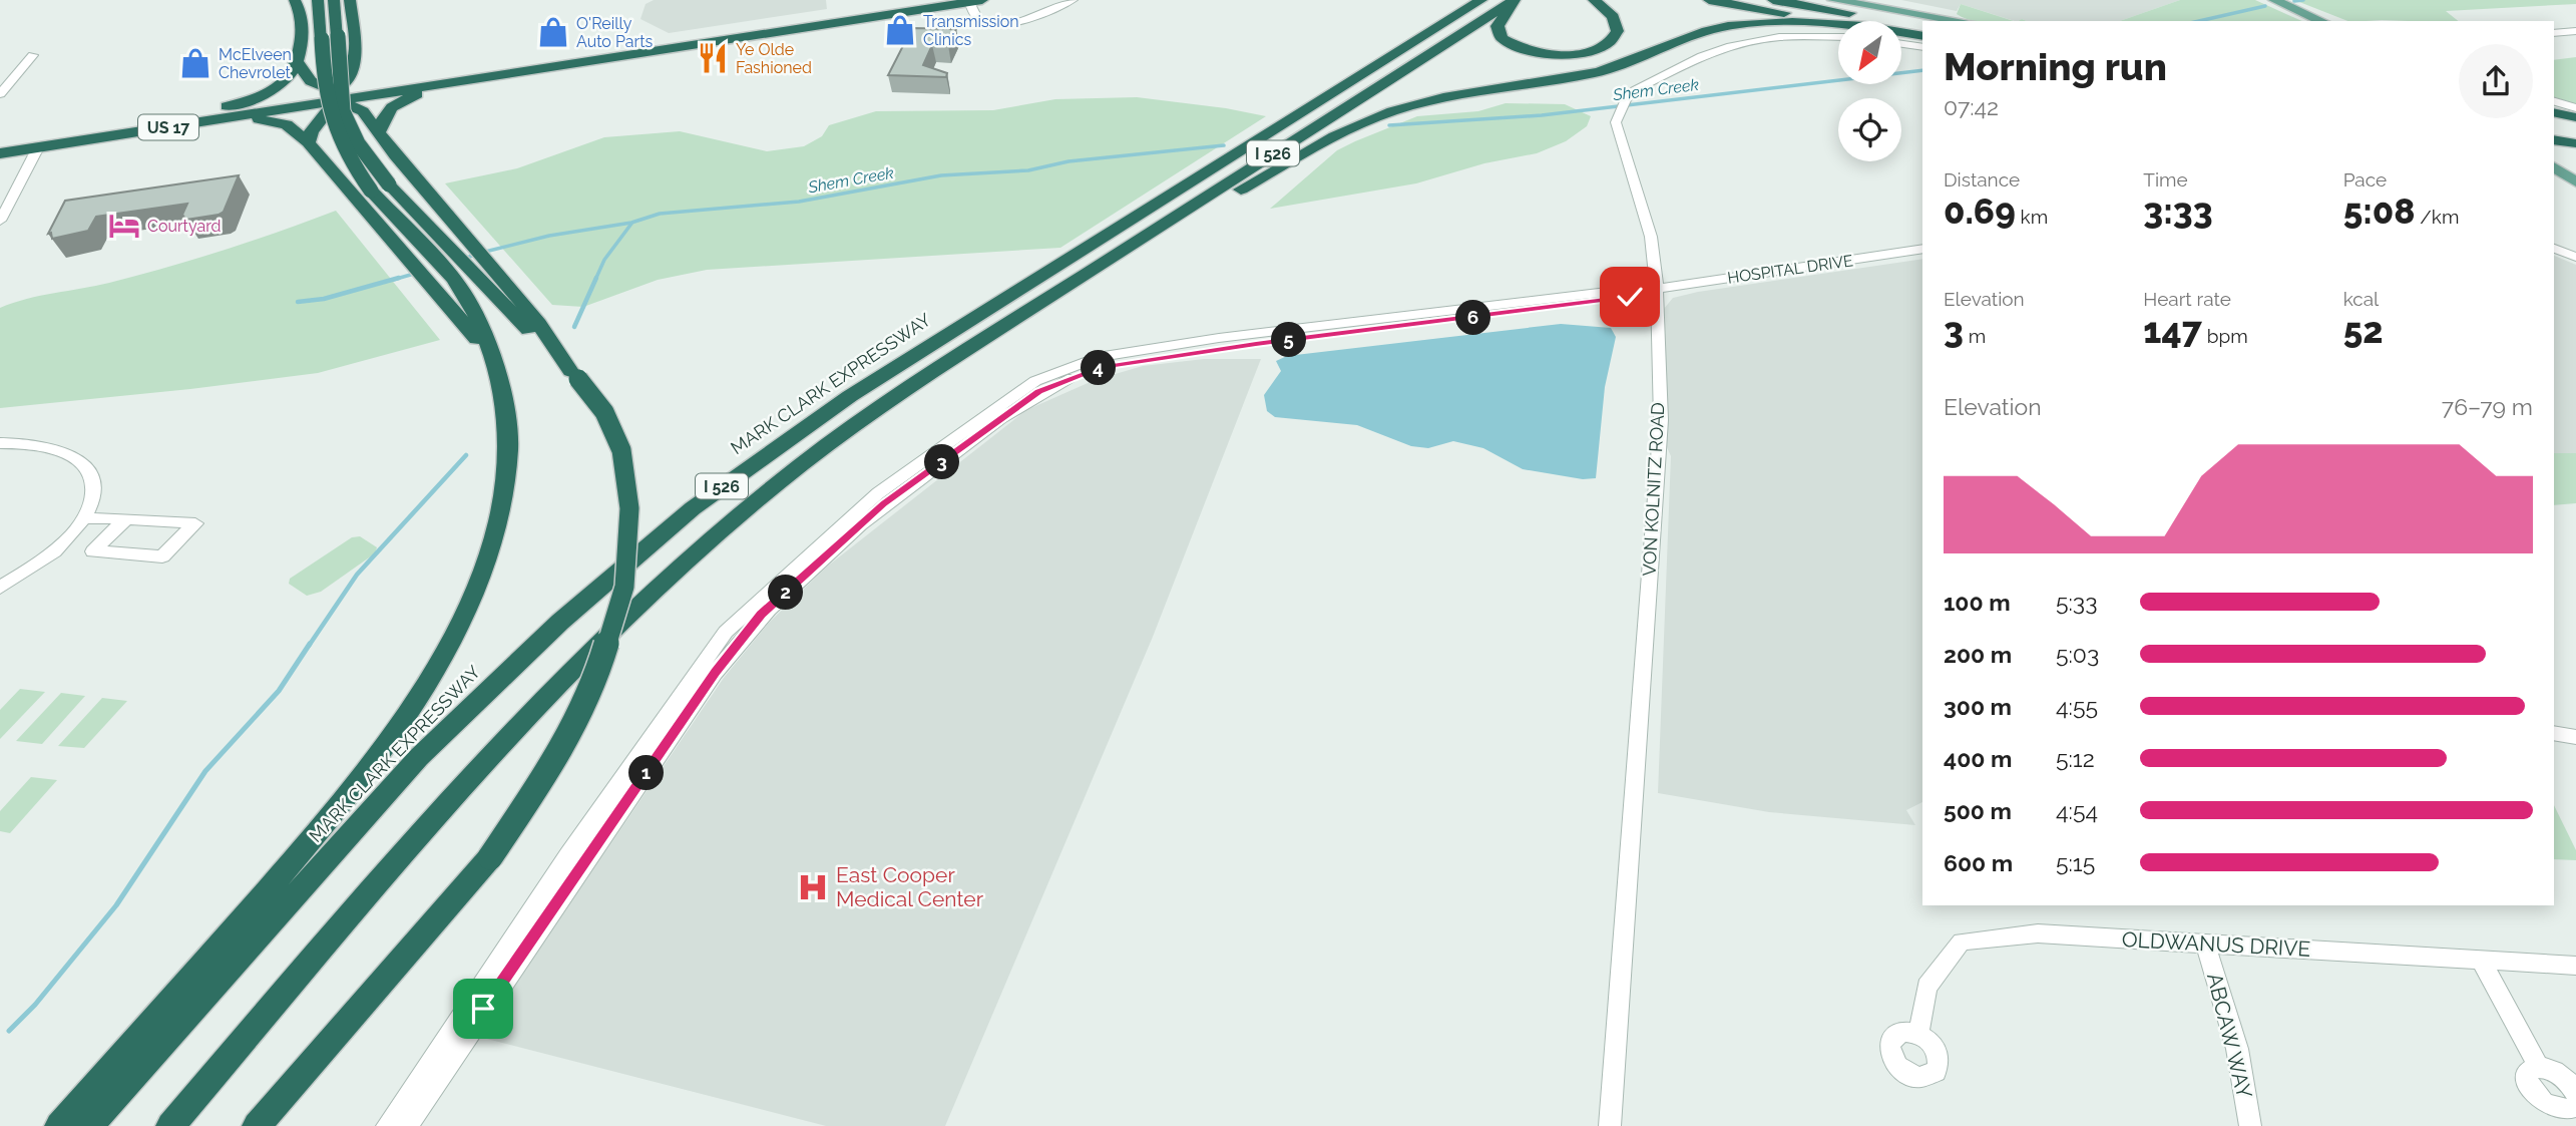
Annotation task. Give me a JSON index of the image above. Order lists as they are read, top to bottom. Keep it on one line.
{"streets":{"highway":["US 17","I 526","MARK CLARK EXPRESSWAY"],"street":["HOSPITAL DRIVE","VON KOLNITZ ROAD","OLDWANUS DRIVE","ABCAW WAY"]},"crossings":[["HOSPITAL DRIVE","VON KOLNITZ ROAD"],["OLDWANUS DRIVE","ABCAW WAY"]],"water":["Shem Creek"],"places":{"shop":["Transmission Clinics","O'Reilly Auto Parts","McElveen Chevrolet"],"restaurant":["Ye Olde Fashioned"],"hotel":["Courtyard"],"hospital":["East Cooper Medical Center"]},"north":"bottom left","page":{"heading":["Morning run","07:42"],"stats":[["Distance","0.69 km"],["Time","3:33"],["Pace","5:08 /km"],["Elevation","3 m"],["Heart rate","147 bpm"],["kcal","52"]],"pins":["6","5","4","3","2","1"],"chart":["Elevation","76–79 m"],"list":[{"name":"100 m","note":"5:33"},{"name":"200 m","note":"5:03"},{"name":"300 m","note":"4:55"},{"name":"400 m","note":"5:12"},{"name":"500 m","note":"4:54"},{"name":"600 m","note":"5:15"}]}}
